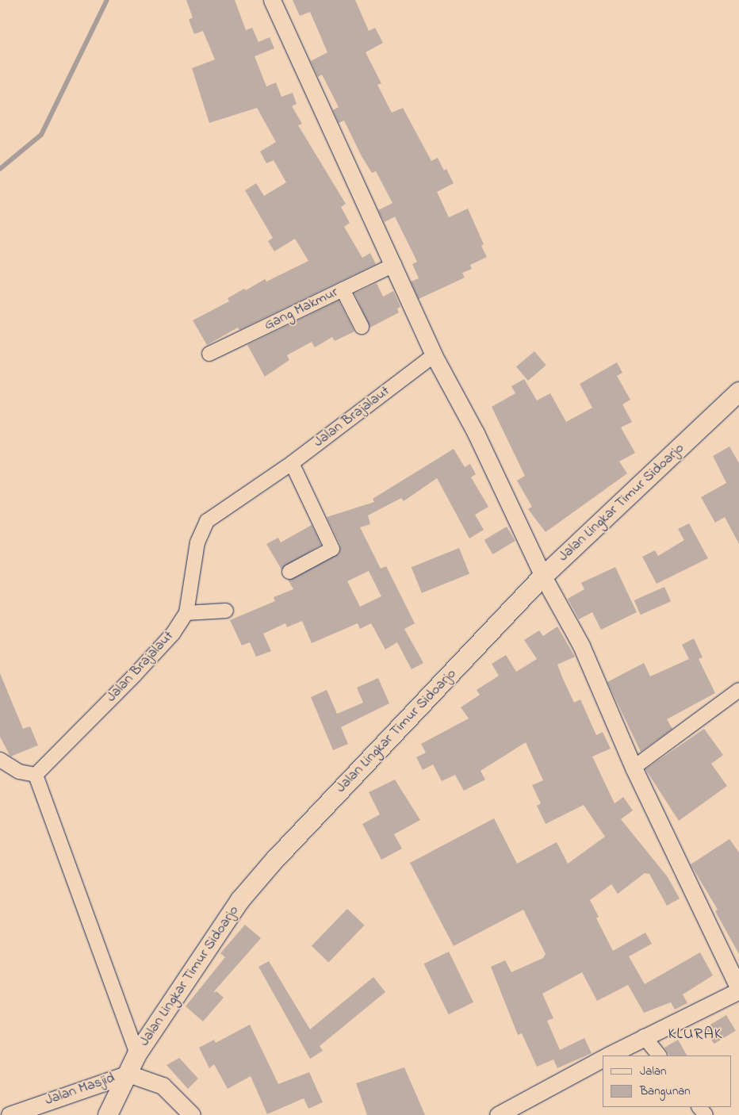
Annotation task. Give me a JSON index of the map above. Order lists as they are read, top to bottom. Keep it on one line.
{"streets":{"main road":["Jalan Lingkar Timur Sidoarjo"],"street":["Gang Makmur","Jalan Brajalaut","Jalan Masjid"]},"crossings":[["Jalan Lingkar Timur Sidoarjo","Jalan Masjid"]],"districts":["KLURAK"],"legend":["Jalan","Bangunan"]}
